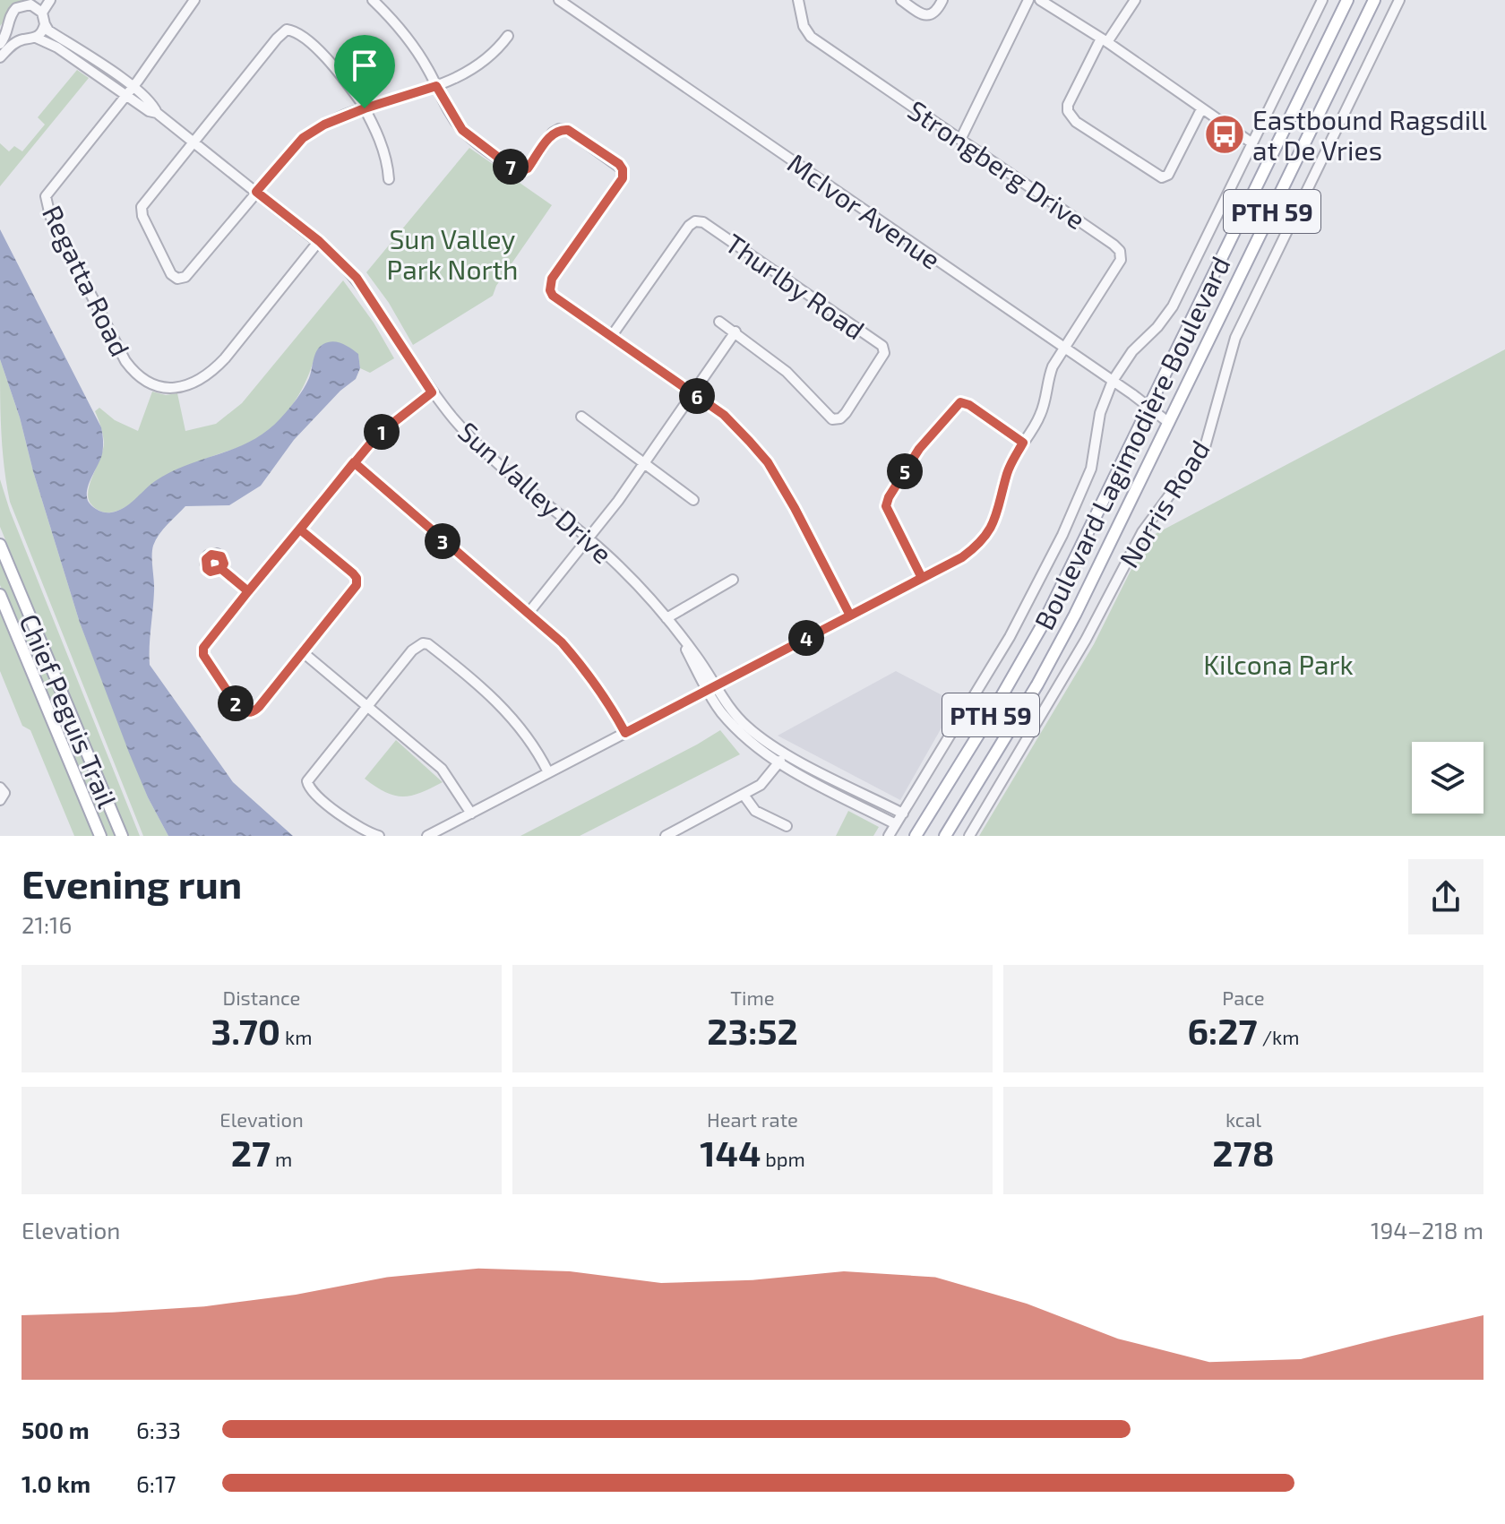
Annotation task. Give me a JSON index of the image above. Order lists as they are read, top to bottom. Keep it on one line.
{"streets":{"main road":["PTH 59","Boulevard Lagimodière Boulevard","Chief Peguis Trail"],"street":["Strongberg Drive","McIvor Avenue","Regatta Road","Thurlby Road","Sun Valley Drive","Norris Road"]},"crossings":[["Strongberg Drive","McIvor Avenue"],["McIvor Avenue","Boulevard Lagimodière Boulevard"],["Regatta Road","Sun Valley Drive"]],"parks":["Sun Valley Park North","Kilcona Park"],"places":{"bus stop":["Eastbound Ragsdill at De Vries"]},"page":{"pins":["7","6","1","5","3","4","2"],"heading":["Evening run","21:16"],"stats":[["Distance","3.70 km"],["Time","23:52"],["Pace","6:27 /km"],["Elevation","27 m"],["Heart rate","144 bpm"],["kcal","278"]],"chart":["Elevation","194–218 m"],"list":[{"name":"500 m","note":"6:33"},{"name":"1.0 km","note":"6:17"}]}}
